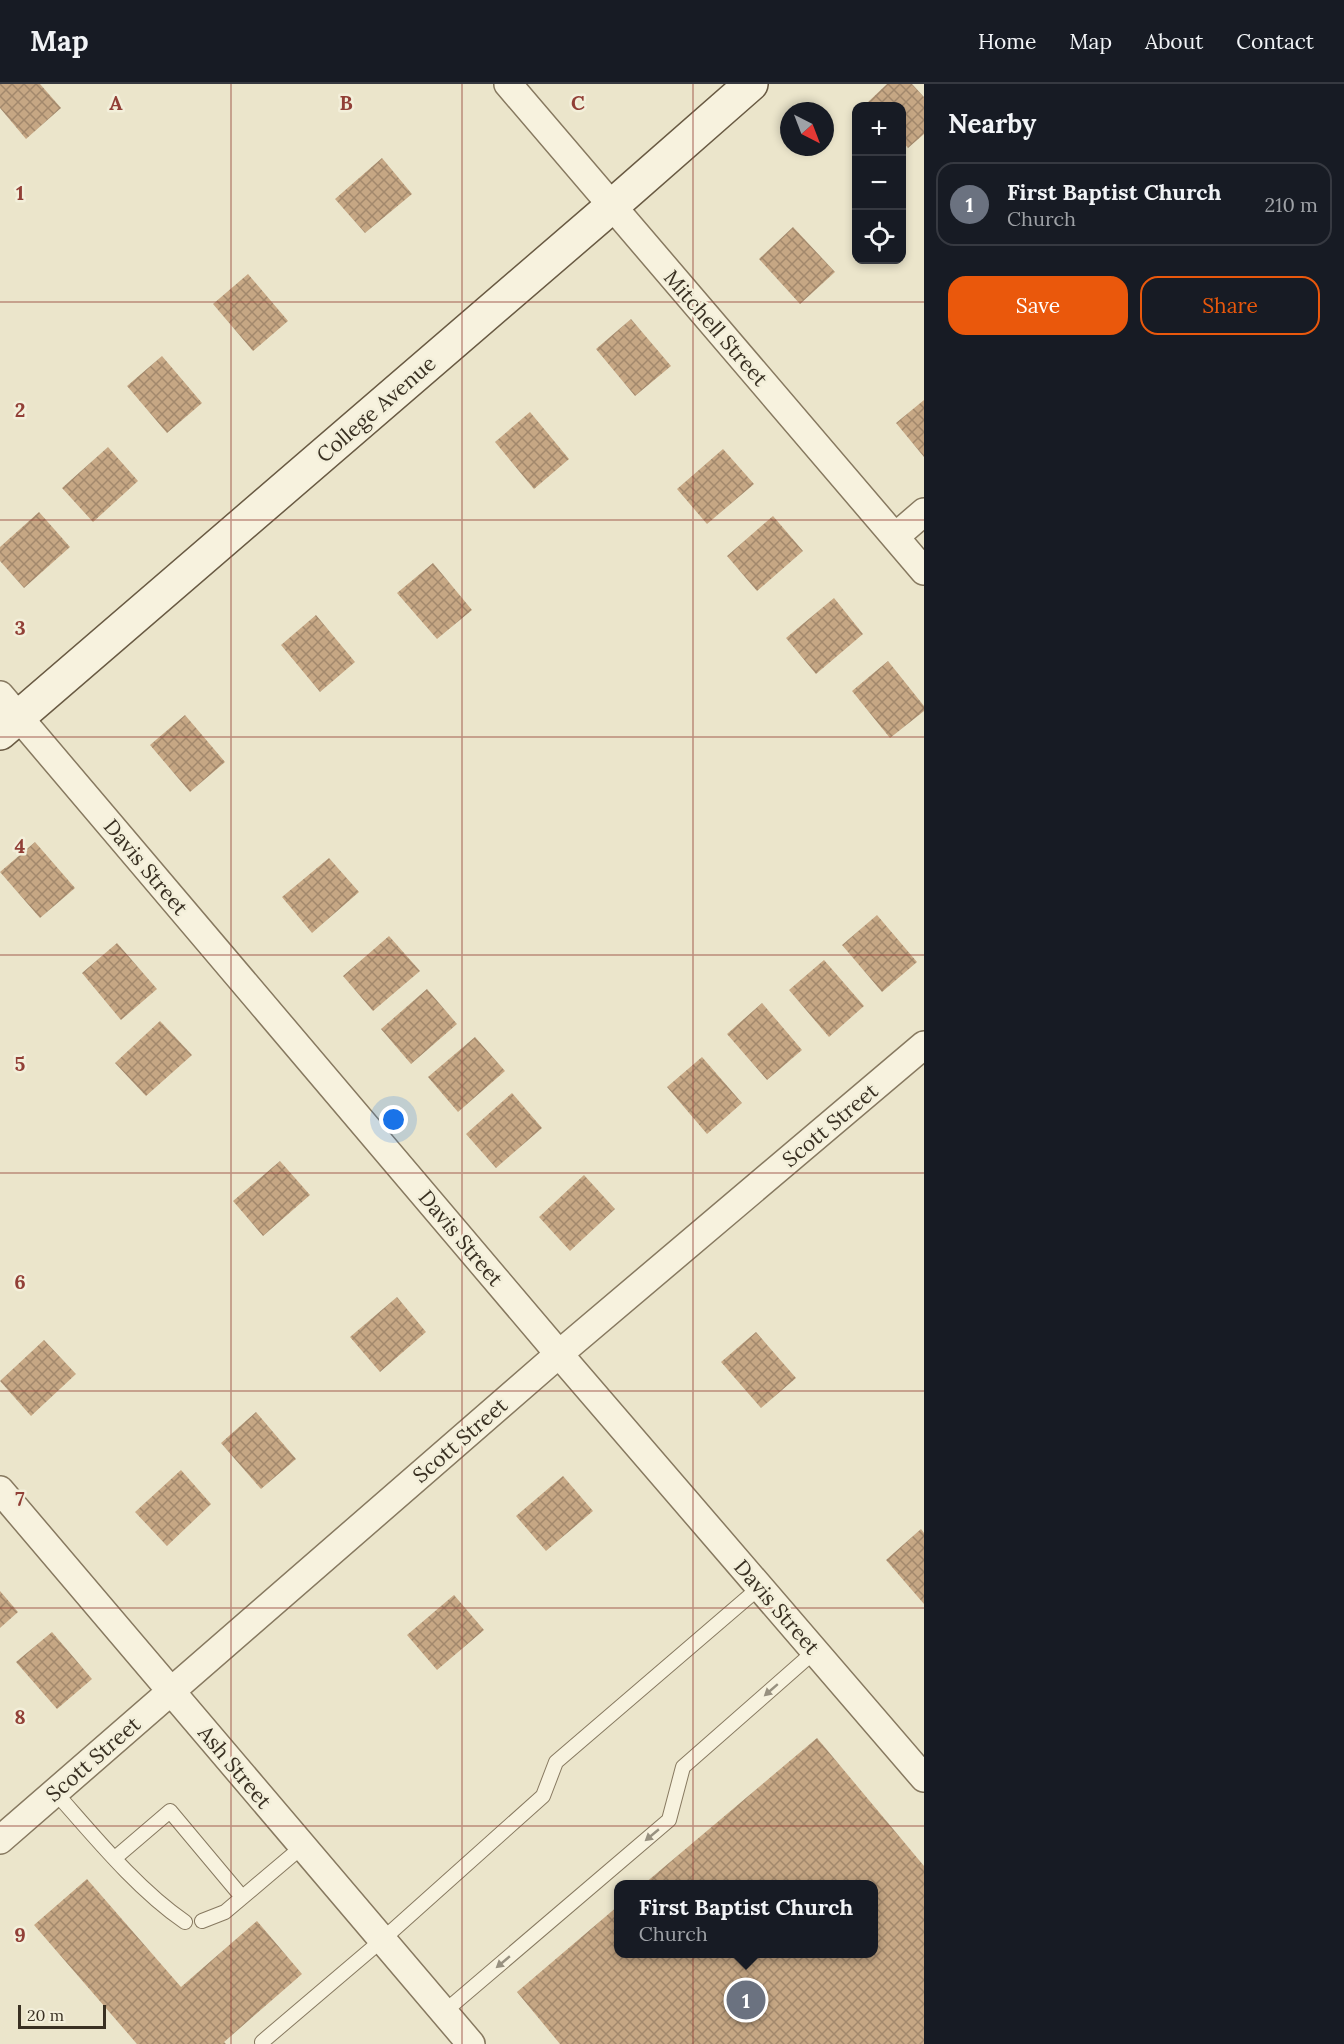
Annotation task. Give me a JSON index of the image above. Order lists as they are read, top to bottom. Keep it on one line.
{"streets":{"street":["Mitchell Street","College Avenue","Davis Street","Scott Street","Ash Street"]},"crossings":[["Mitchell Street","College Avenue"],["College Avenue","Davis Street"],["Davis Street","Scott Street"],["Scott Street","Ash Street"]],"scale_bar":"20 m","north":"bottom right","page":{"header":"Map","nav":["Home","Map","About","Contact"],"heading":"Nearby","map_buttons":["+","−"],"list":[{"mark":"1","name":"First Baptist Church","note":"Church","value":"210 m"}],"buttons":["Save","Share"],"popup":["First Baptist Church","Church"],"pins":"1","scale":"20 m"},"grid":{"columns":["A","B","C"],"rows":["1","2","3","4","5","6","7","8","9"]}}
